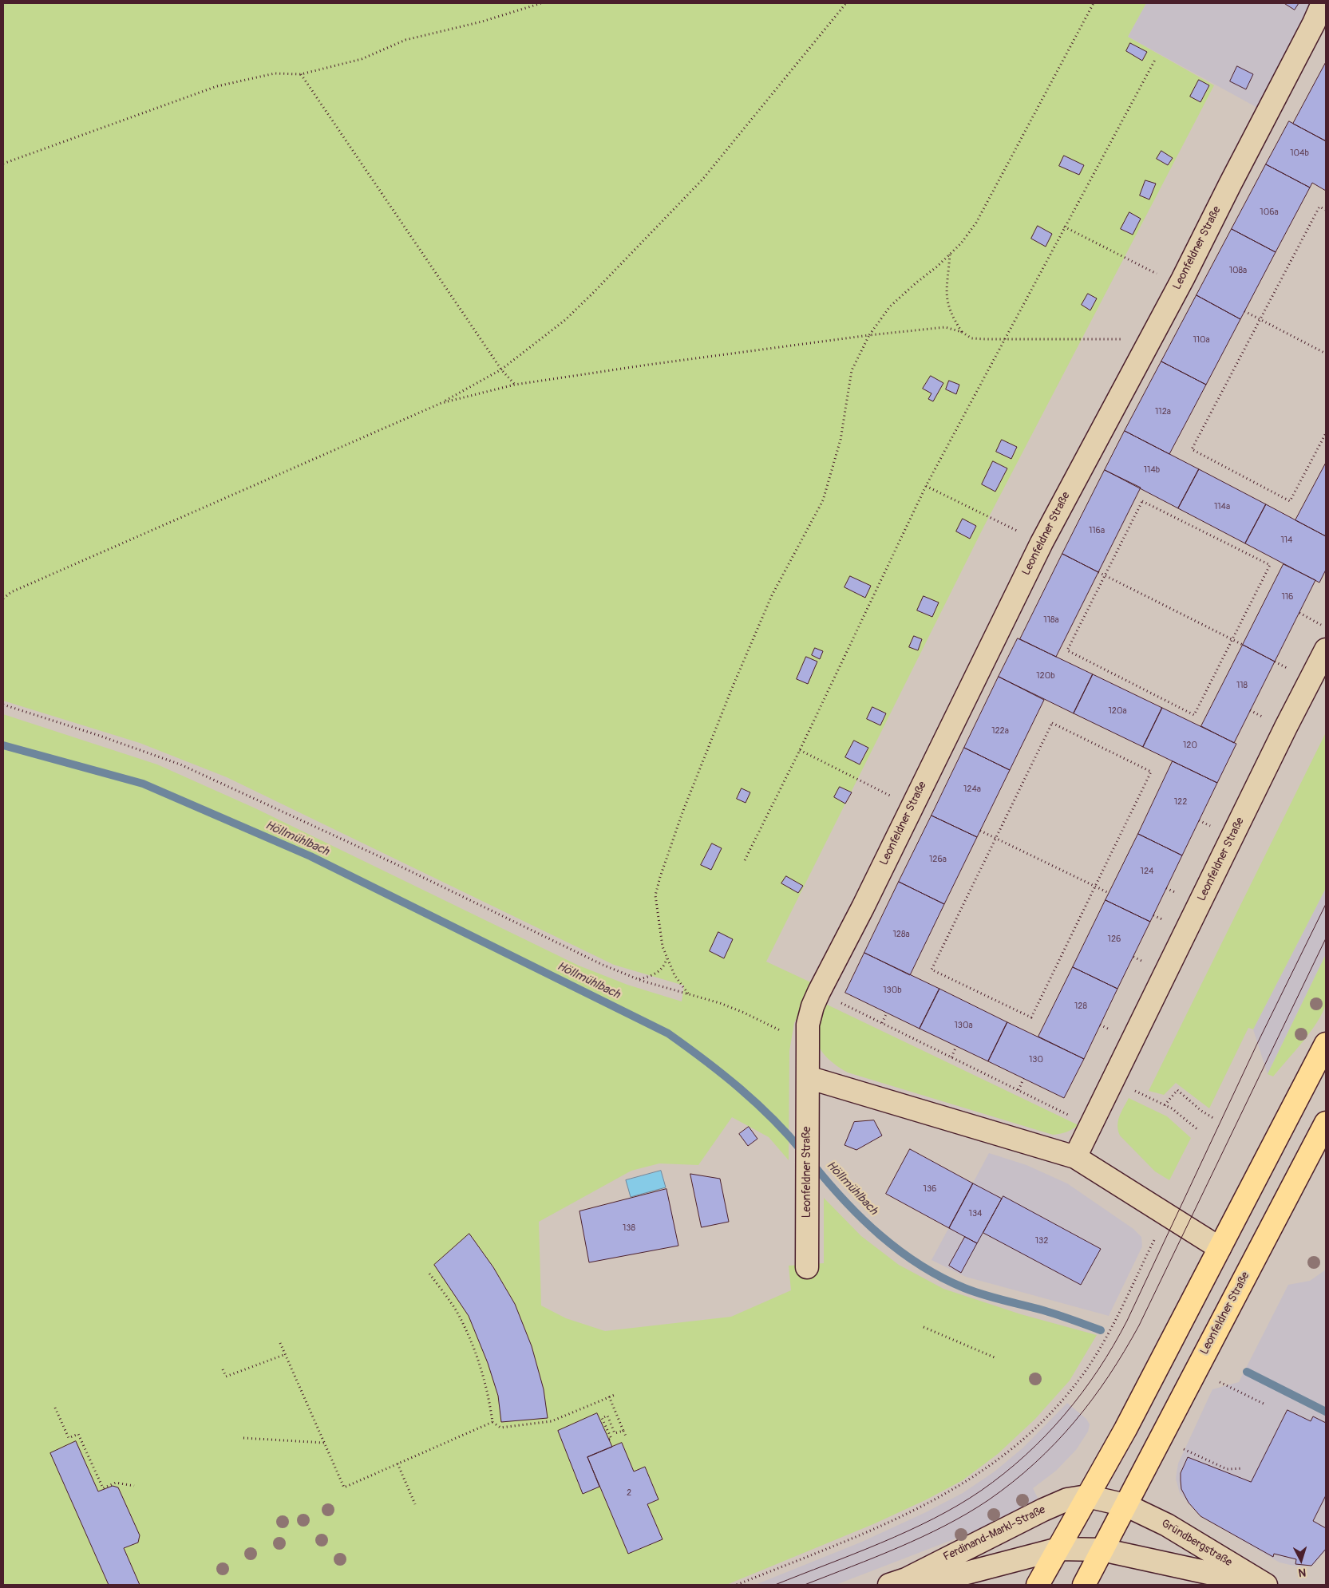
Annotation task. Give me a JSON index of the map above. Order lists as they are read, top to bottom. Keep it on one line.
{"streets":{"main road":["Leonfeldner Straße"],"street":["Ferdinand-Markl-Straße","Gründbergstraße"]},"crossings":[["Leonfeldner Straße","Gründbergstraße"]],"water":["Höllmühlbach"],"house_numbers":["104b","106a","108a","110a","112a","114b","114a","116a","114","116","118a","120b","118","120a","122a","120","124a","122","126a","124","128a","126","130b","128","130a","130","136","134","138","132","2"],"north":"bottom"}
